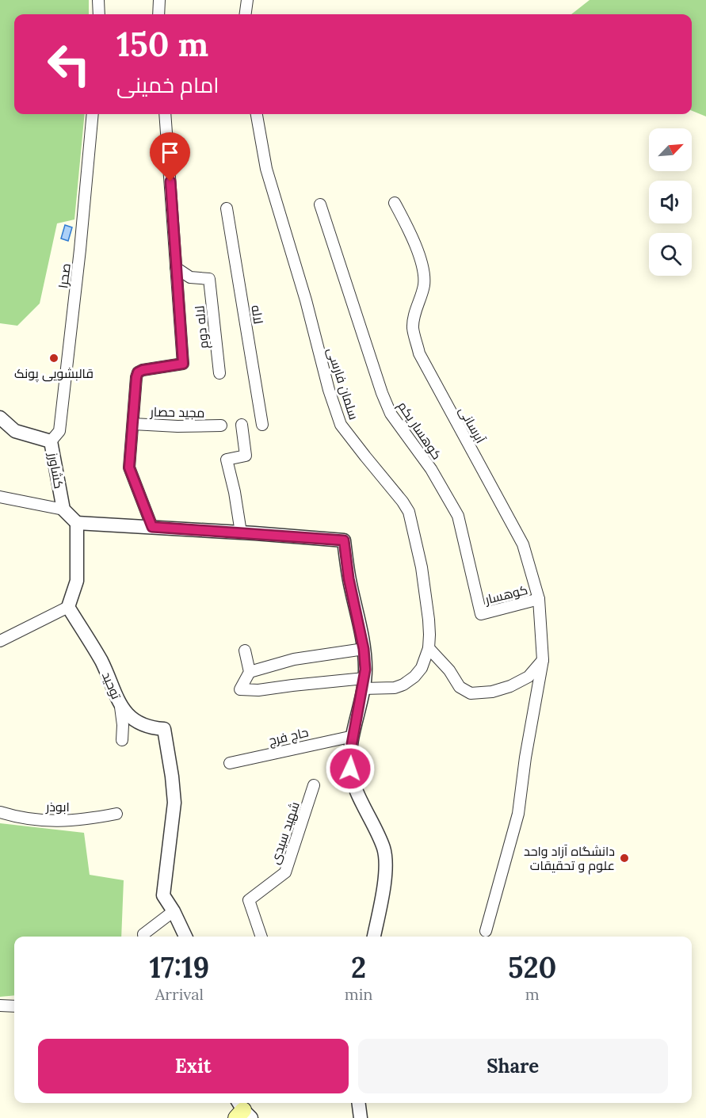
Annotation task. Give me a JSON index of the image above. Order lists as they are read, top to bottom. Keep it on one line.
{"streets":{"street":["صحرا","لاله","لاله دوم","سلمان فارسی","مجید حصار","آبرسانی","کوهسار یکم","کشاورز","کوهسار","توحید","حاج فرج","ابوذر","شهید سیدی"]},"crossings":[["صحرا","کشاورز"],["آبرسانی","کوهسار"],["کوهسار یکم","کوهسار"]],"places":["قالبشویی پونک","دانشگاه آزاد واحد علوم و تحقیقات"],"north":"top right","page":{"turn":["150 m","امام خمینی"],"eta":["17:19","Arrival","2","min","520","m"],"buttons":["Exit","Share"]}}
